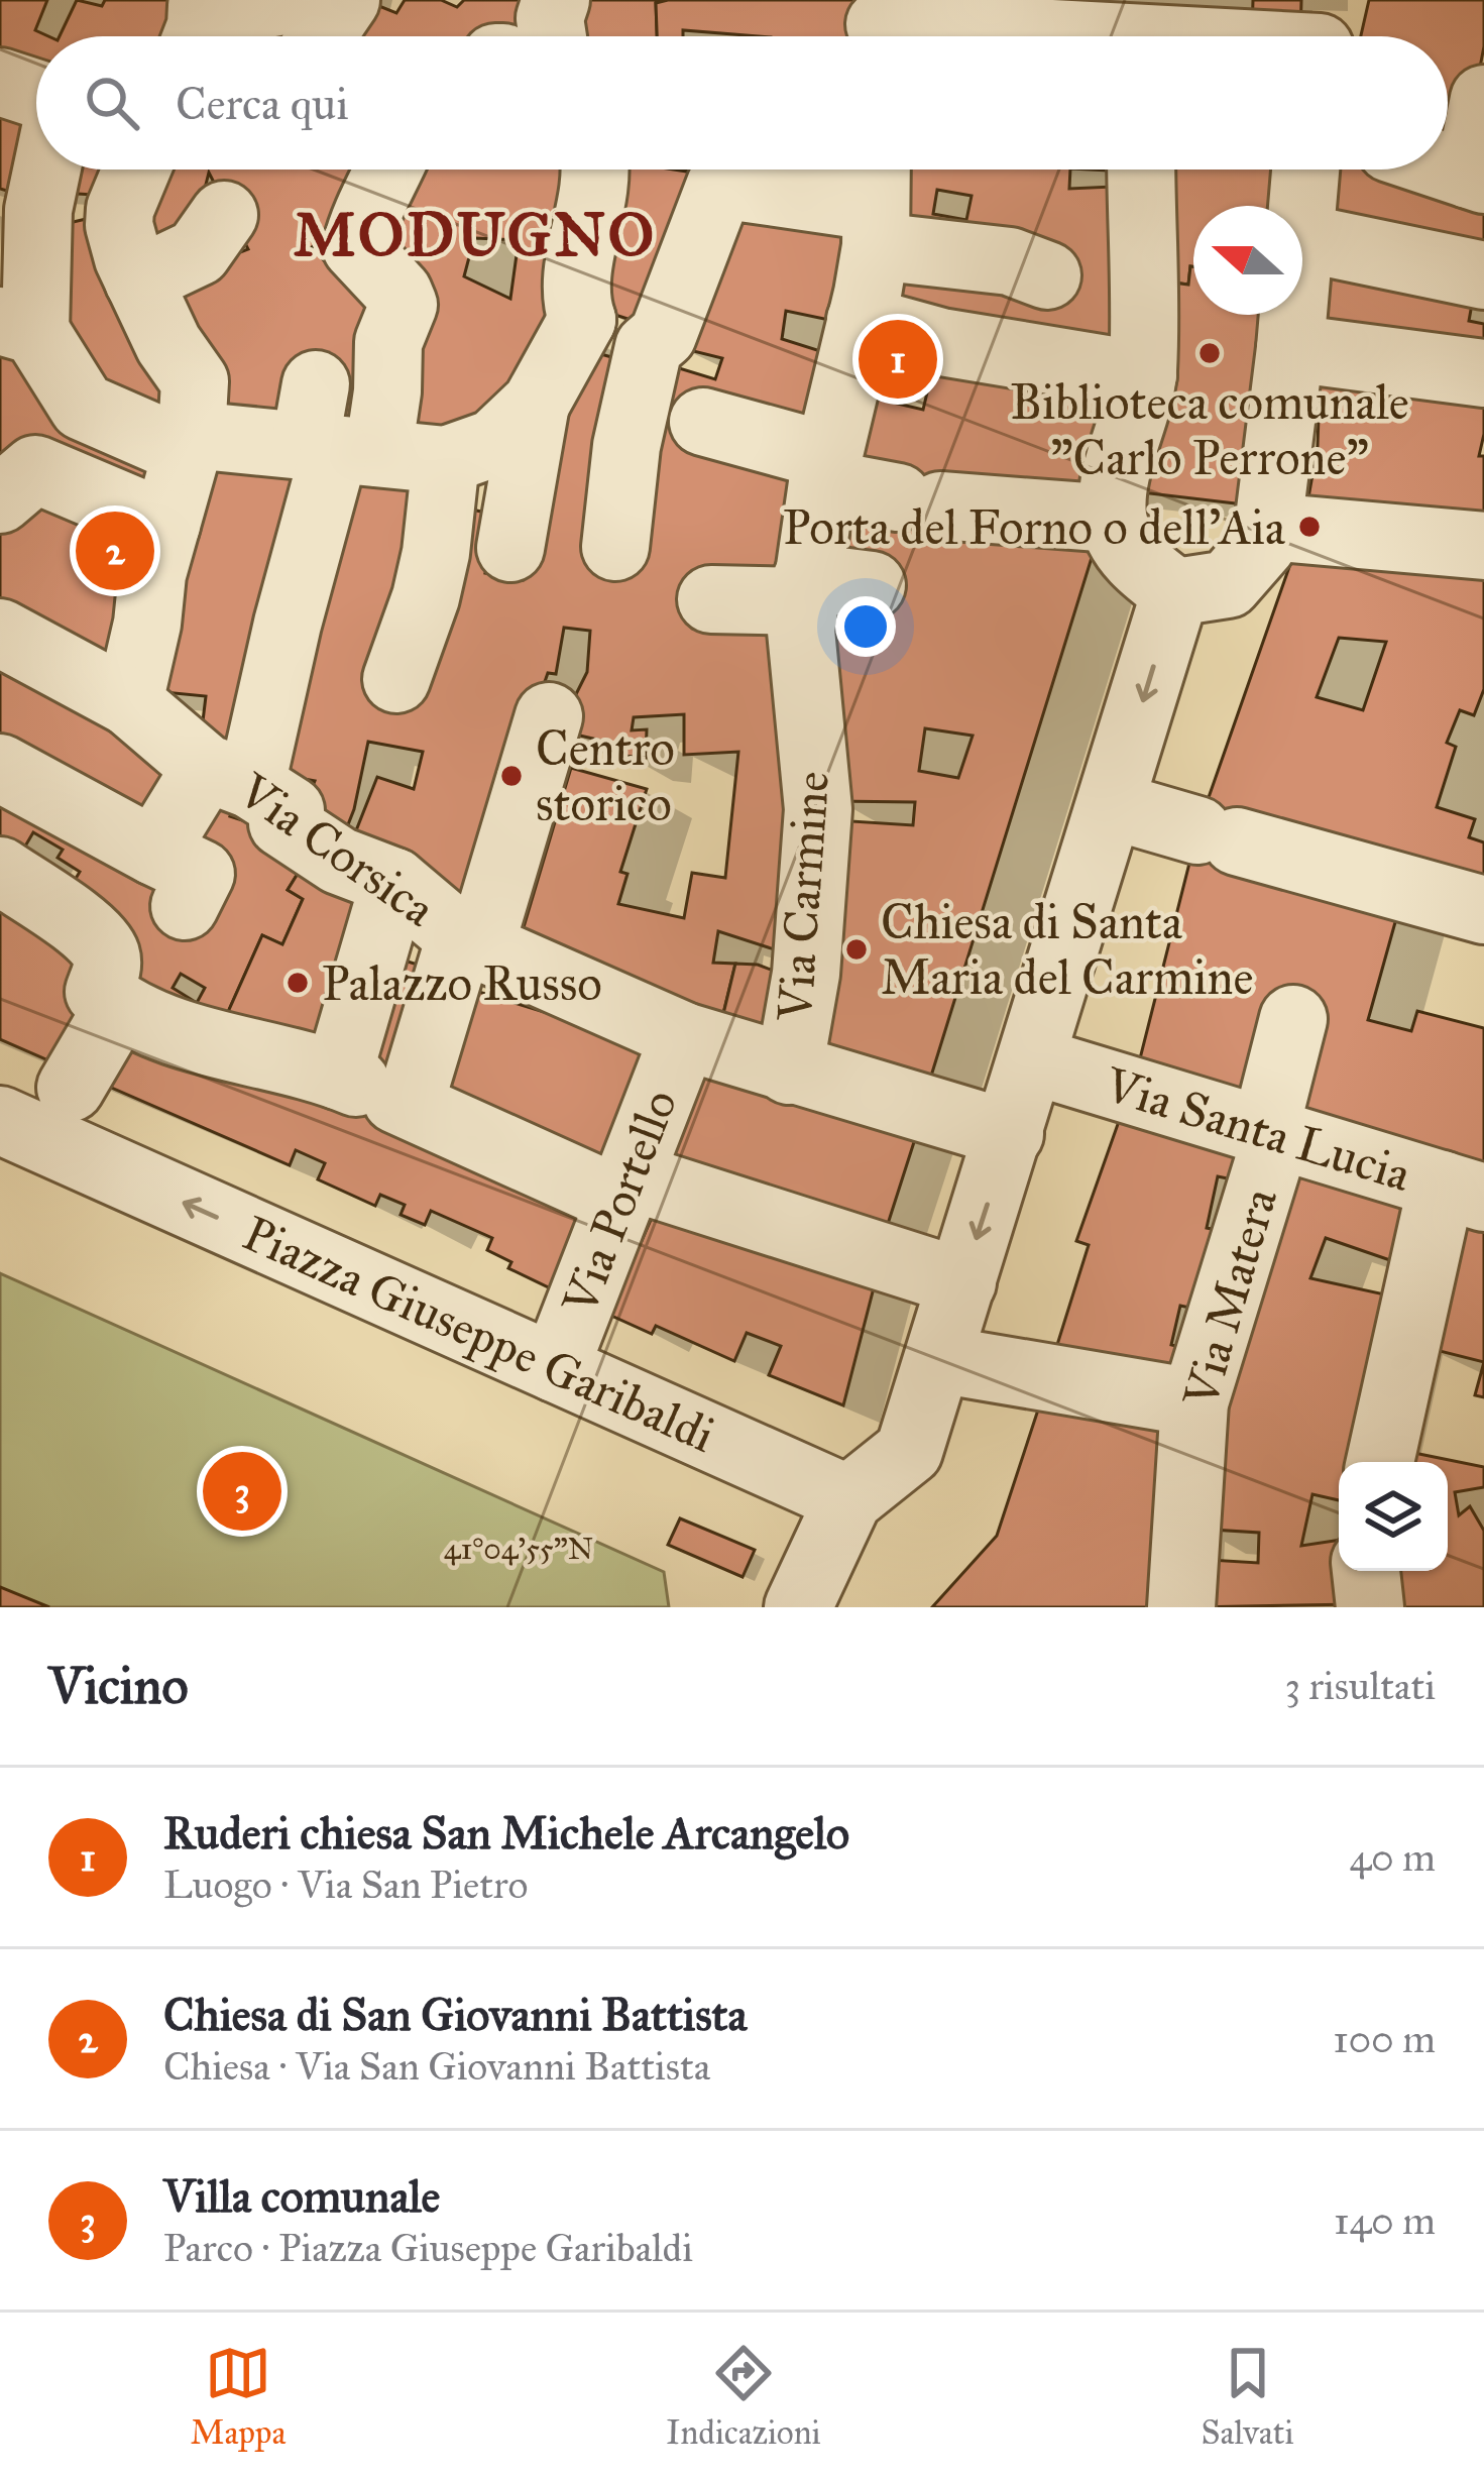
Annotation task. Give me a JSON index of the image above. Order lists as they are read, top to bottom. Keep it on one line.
{"streets":{"street":["Via Corsica","Via Carmine","Via Santa Lucia","Via Portello","Via Matera","Piazza Giuseppe Garibaldi"]},"crossings":[["Via Corsica","Via Carmine"],["Via Corsica","Via Portello"],["Via Santa Lucia","Via Matera"],["Via Portello","Piazza Giuseppe Garibaldi"]],"districts":["MODUGNO"],"places":["Biblioteca comunale \"Carlo Perrone\"","Porta del Forno o dell’Aia","Centro storico","Chiesa di Santa Maria del Carmine","Palazzo Russo"],"north":"left","page":{"search":"Cerca qui","pins":["1","2","3"],"heading":["Vicino","3 risultati"],"list":[{"mark":"1","name":"Ruderi chiesa San Michele Arcangelo","note":"Luogo · Via San Pietro","value":"40 m"},{"mark":"2","name":"Chiesa di San Giovanni Battista","note":"Chiesa · Via San Giovanni Battista","value":"100 m"},{"mark":"3","name":"Villa comunale","note":"Parco · Piazza Giuseppe Garibaldi","value":"140 m"}],"nav":["Mappa","Indicazioni","Salvati"]},"coordinates":["41°04'55\"N"]}
